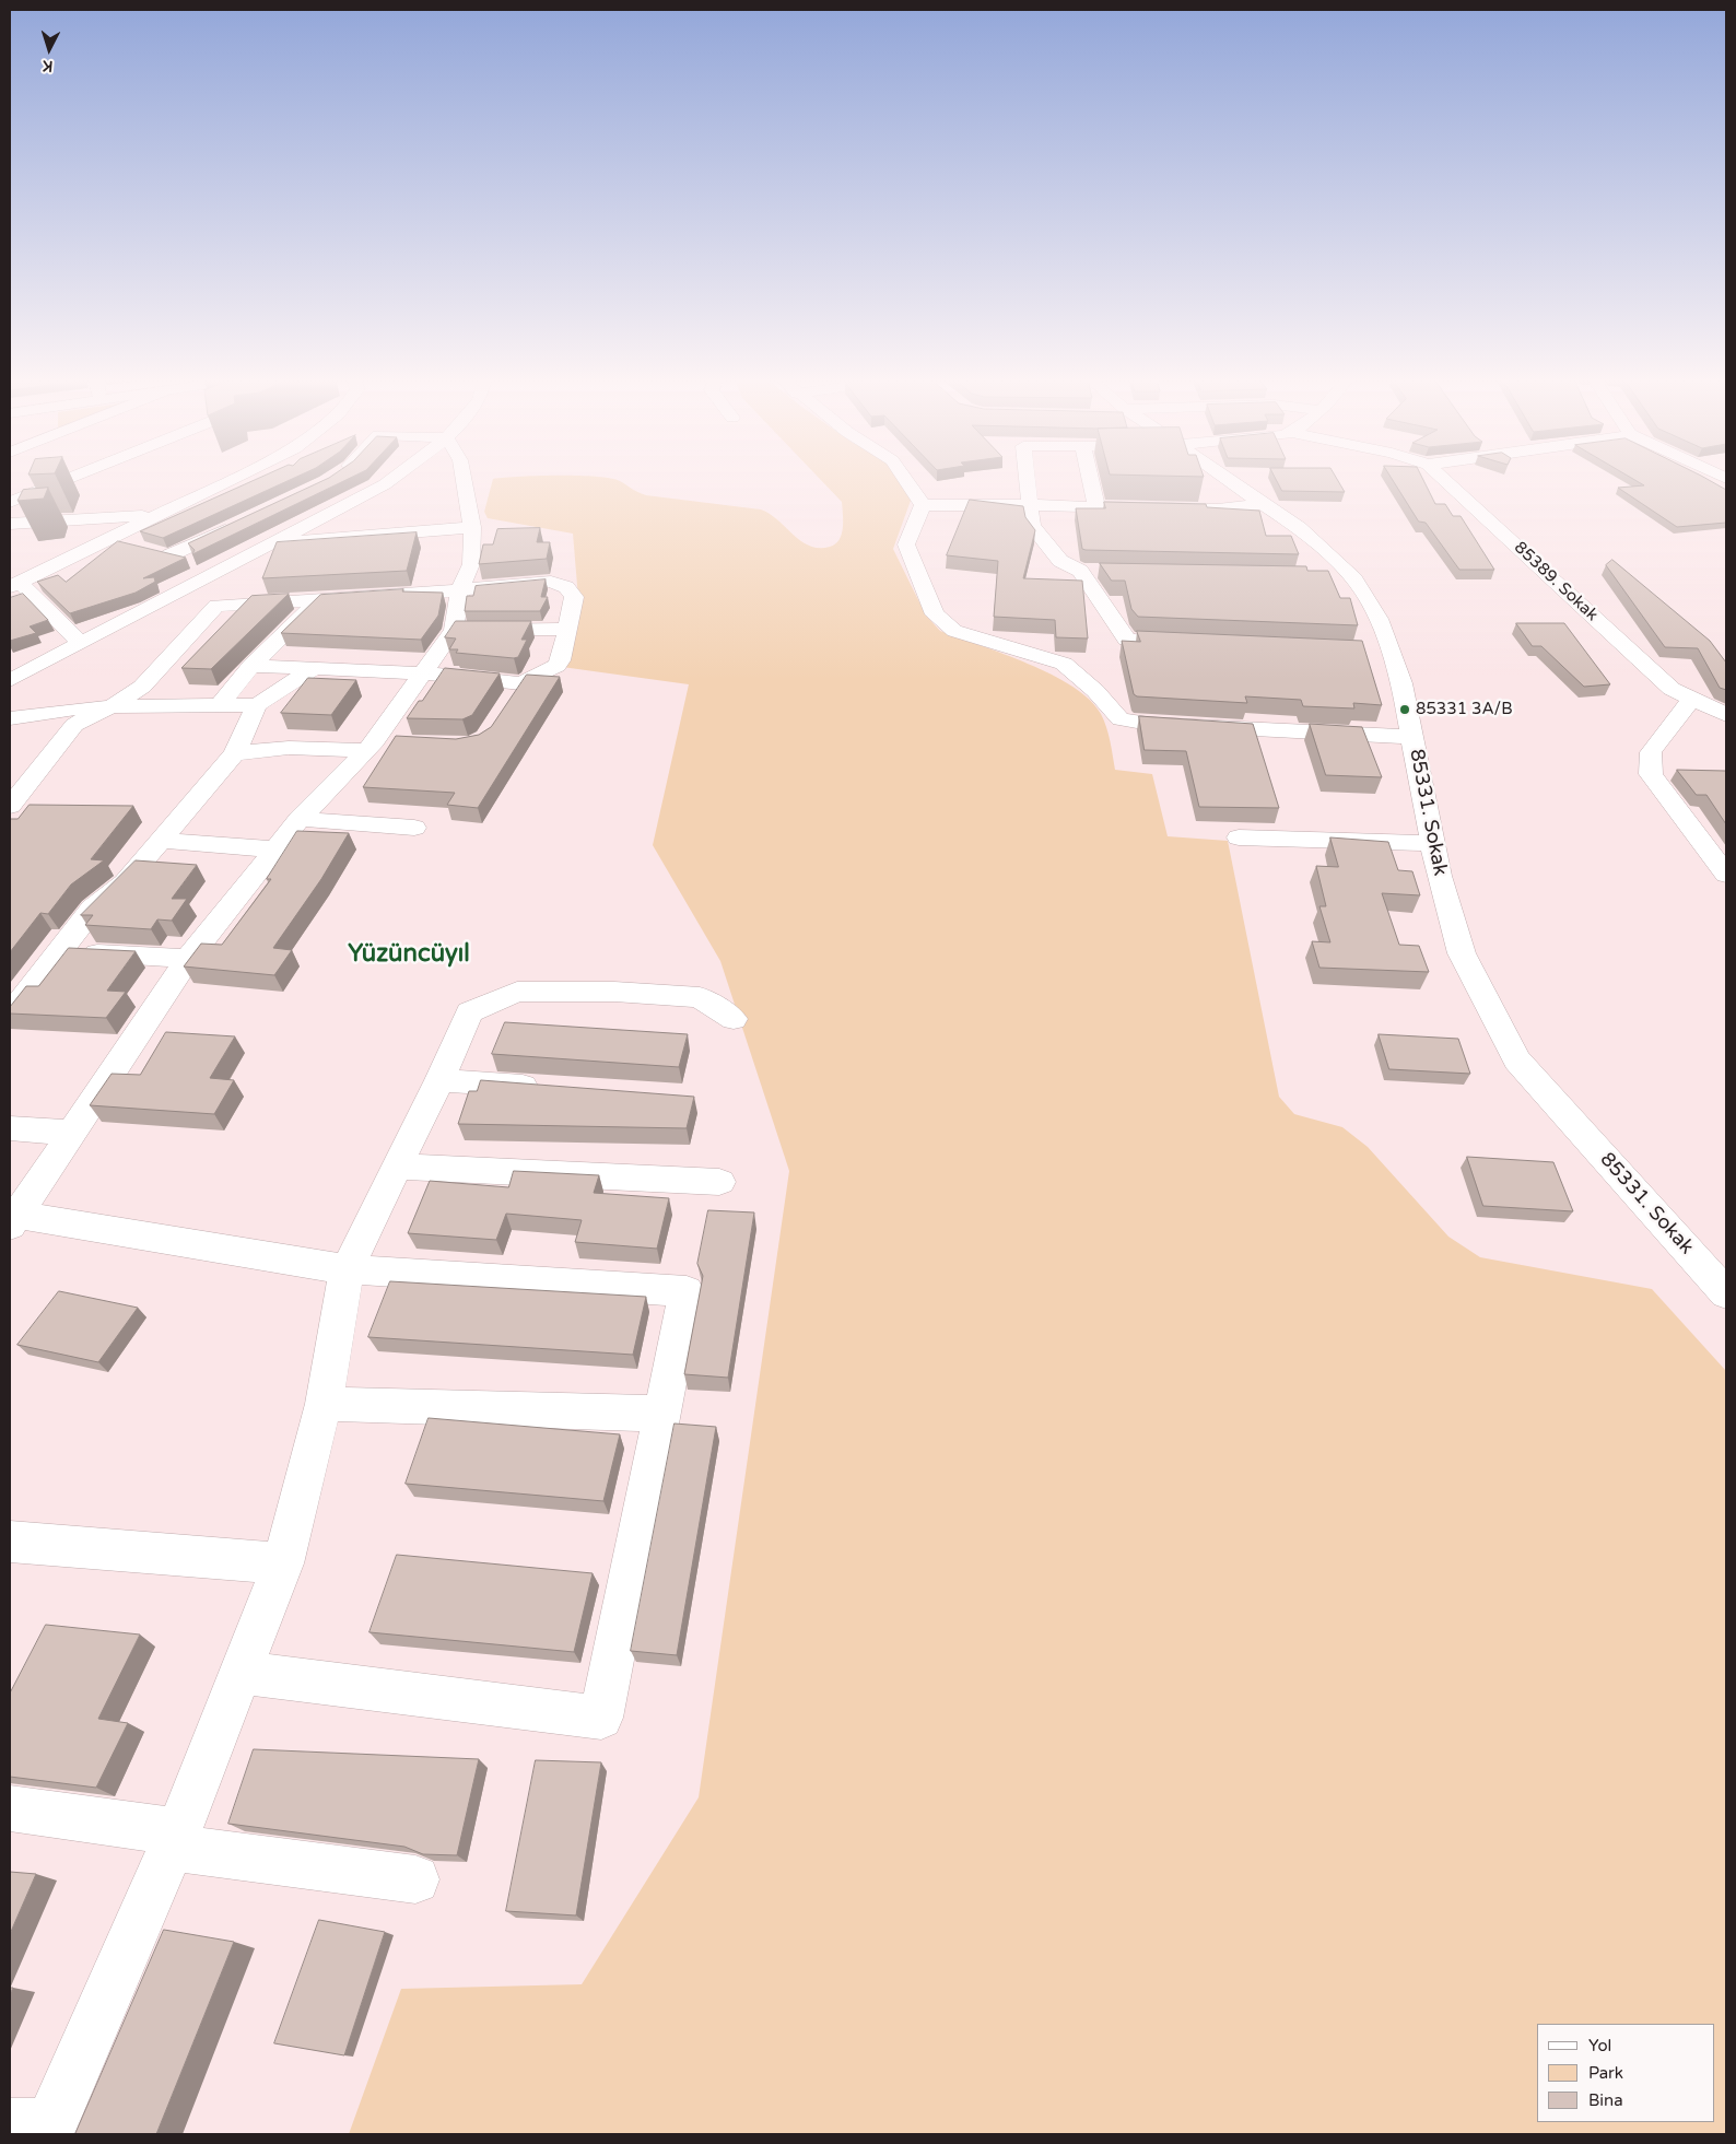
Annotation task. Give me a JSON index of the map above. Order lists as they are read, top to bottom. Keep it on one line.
{"streets":{"street":["85389. Sokak","85331. Sokak"]},"districts":["Yüzüncüyıl"],"places":["85331 3A/B"],"legend":["Yol","Park","Bina"],"north":"bottom"}
